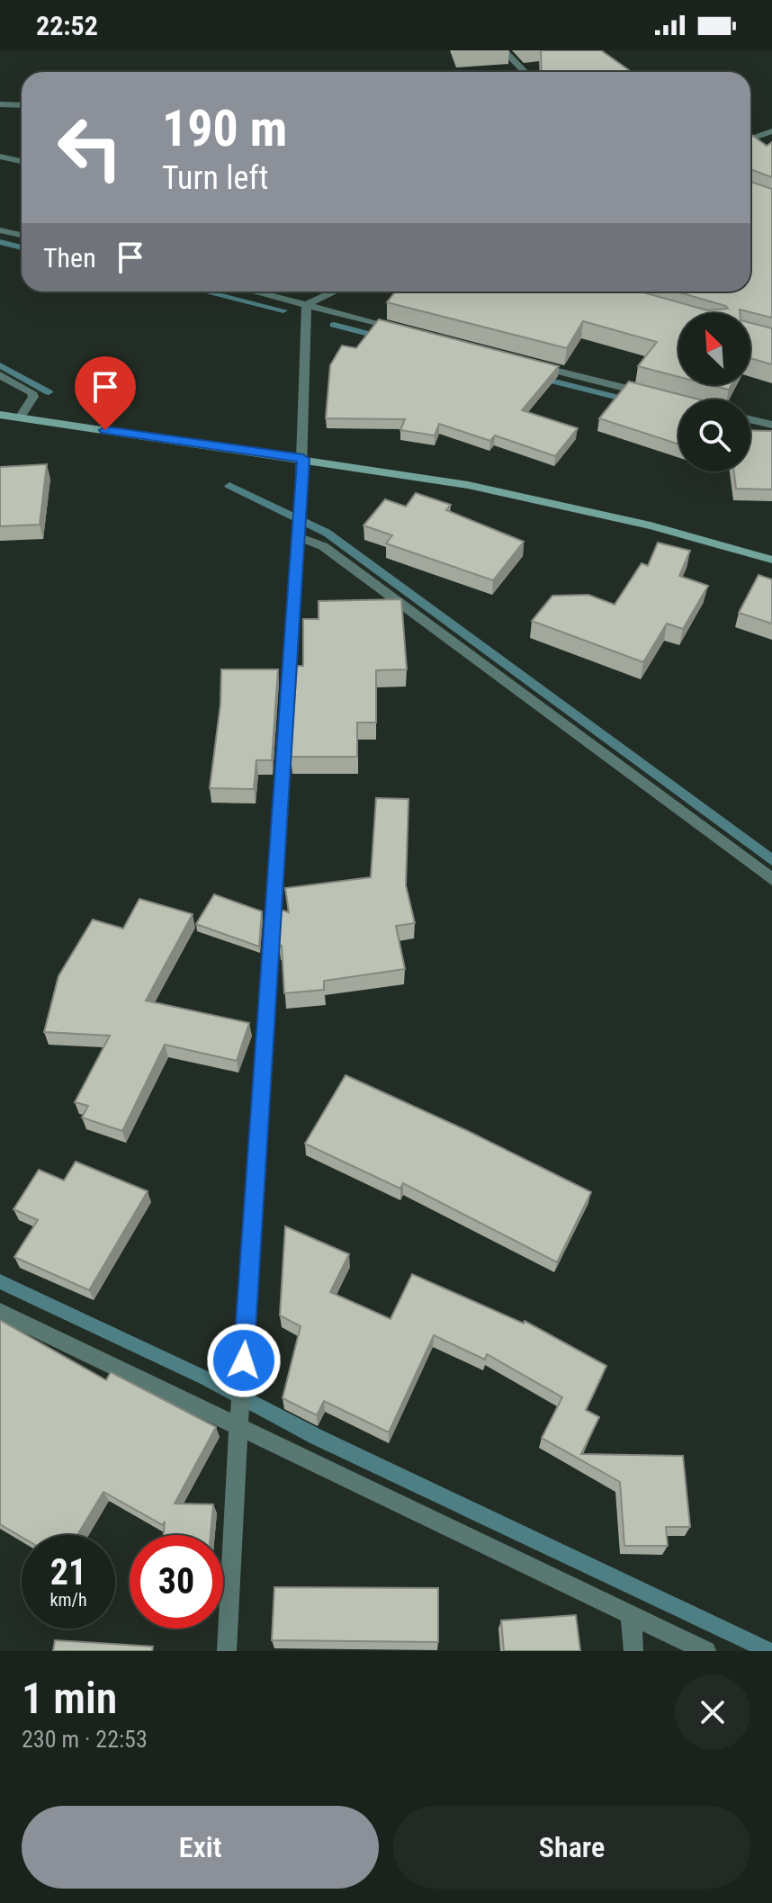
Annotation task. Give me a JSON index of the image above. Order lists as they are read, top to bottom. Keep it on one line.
{"north":"top left","page":{"status":"22:52","turn":["190 m","Turn left"],"then":"Then","speed":"21 km/h","limit":"30","heading":["1 min","230 m · 22:53"],"buttons":["Exit","Share"]}}
